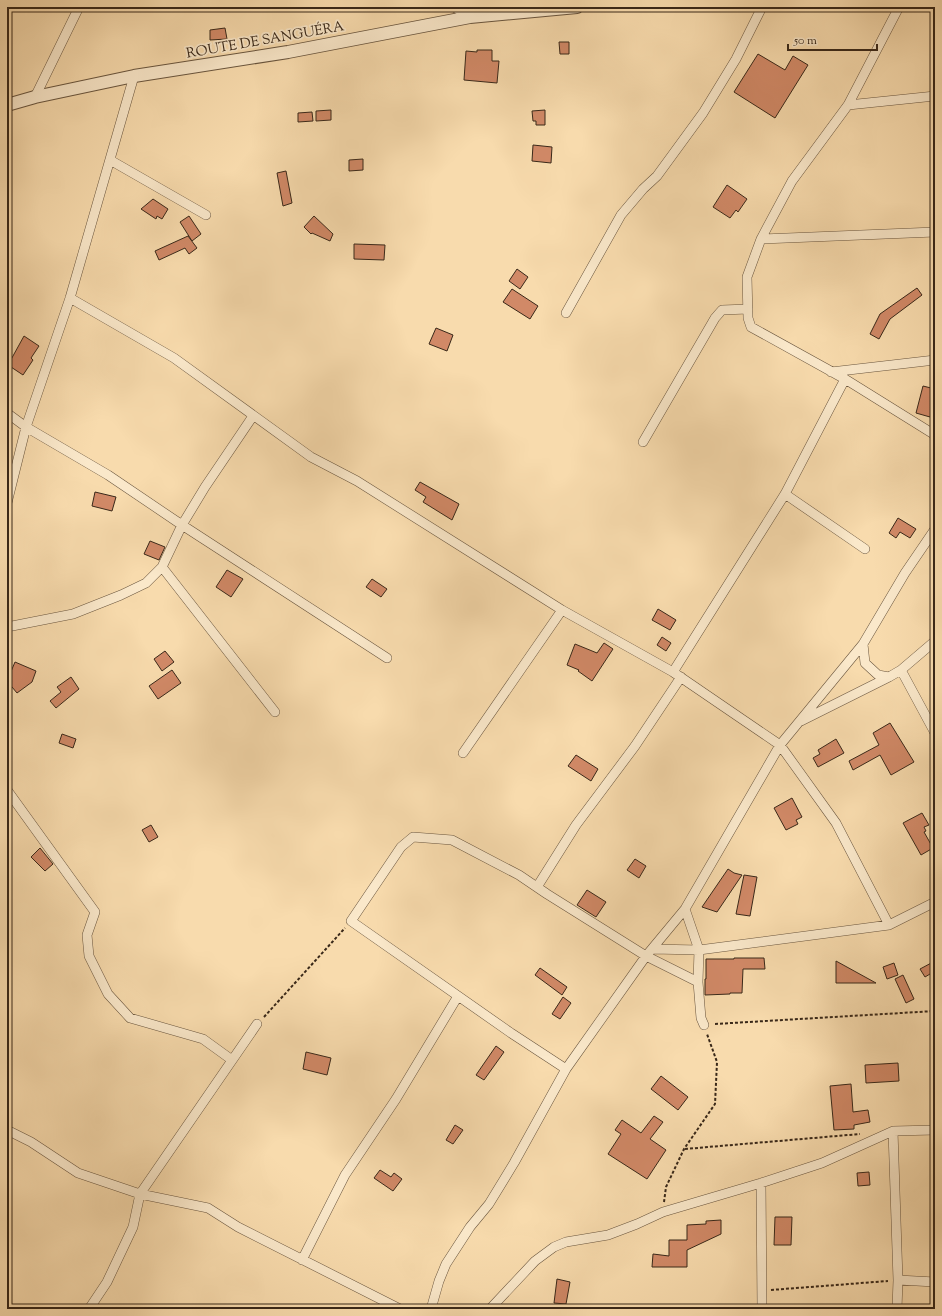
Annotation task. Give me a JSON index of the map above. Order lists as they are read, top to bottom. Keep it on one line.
{"streets":{"street":["ROUTE DE SANGUÉRA"]},"scale_bar":"50 m"}
